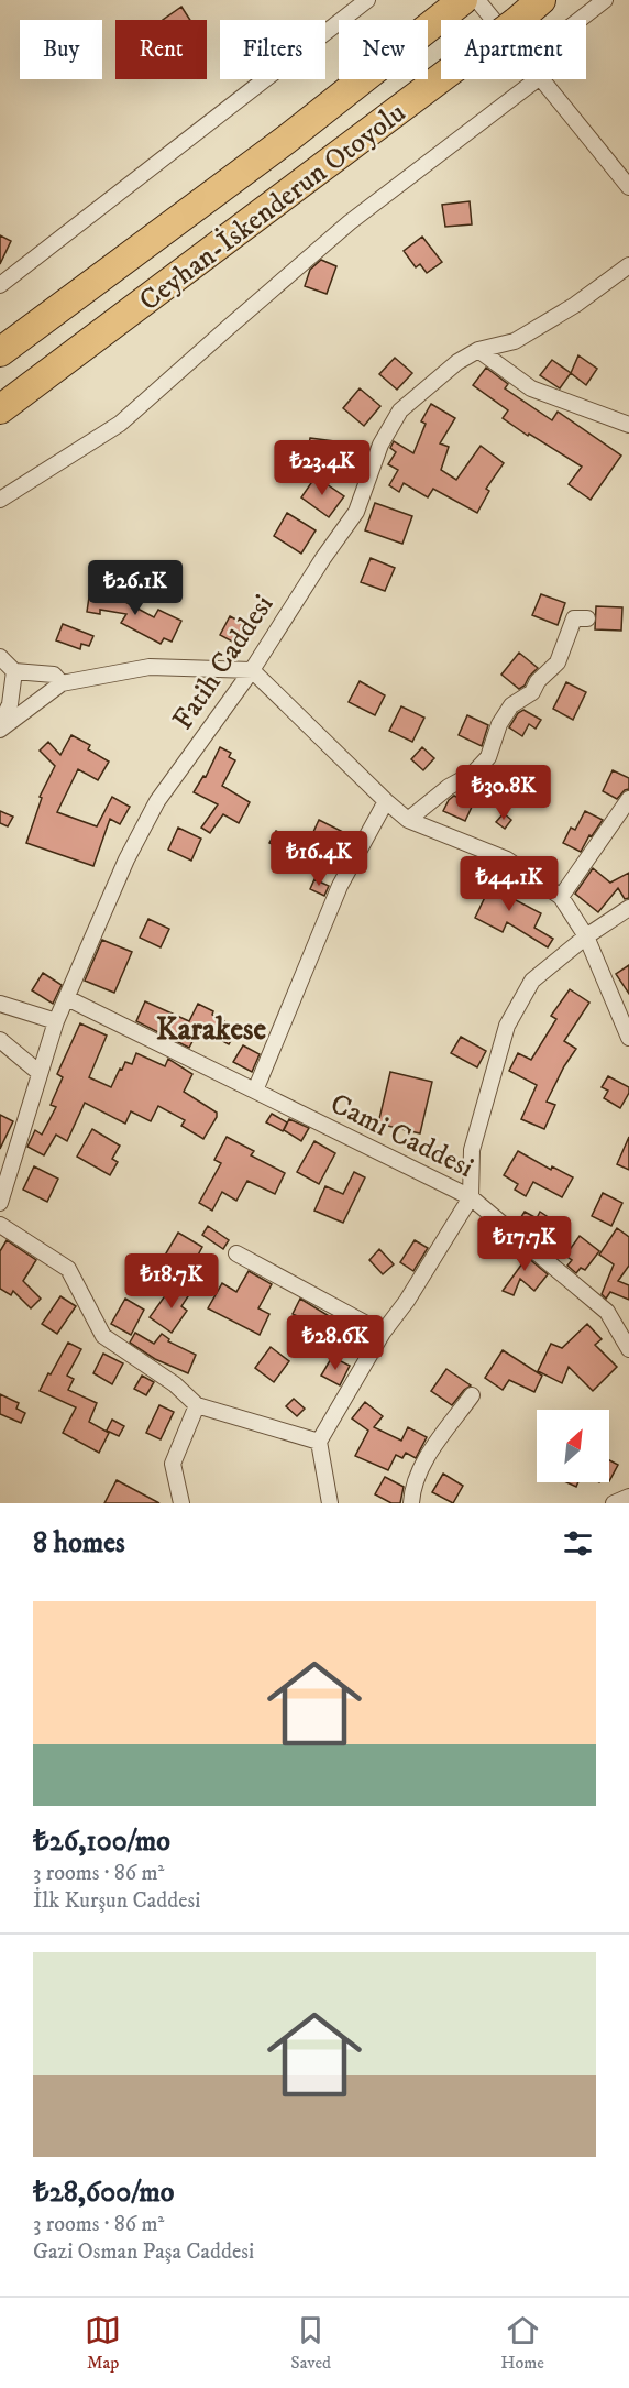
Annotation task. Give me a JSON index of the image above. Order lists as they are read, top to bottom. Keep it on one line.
{"streets":{"highway":["Ceyhan-İskenderun Otoyolu"],"street":["Fatih Caddesi","Cami Caddesi"]},"crossings":[["Fatih Caddesi","Cami Caddesi"]],"districts":["Karakese"],"north":"top right","page":{"chip":["Buy","Rent","Filters","New","Apartment"],"price":["₺23.4K","₺26.1K","₺30.8K","₺16.4K","₺44.1K","₺17.7K","₺18.7K","₺28.6K"],"heading":"8 homes","list":[{"name":"₺26,100/mo","note":"3 rooms · 86 m² · İlk Kurşun Caddesi"},{"name":"₺28,600/mo","note":"3 rooms · 86 m² · Gazi Osman Paşa Caddesi"}],"tabs":["Map","Saved","Home"]}}
